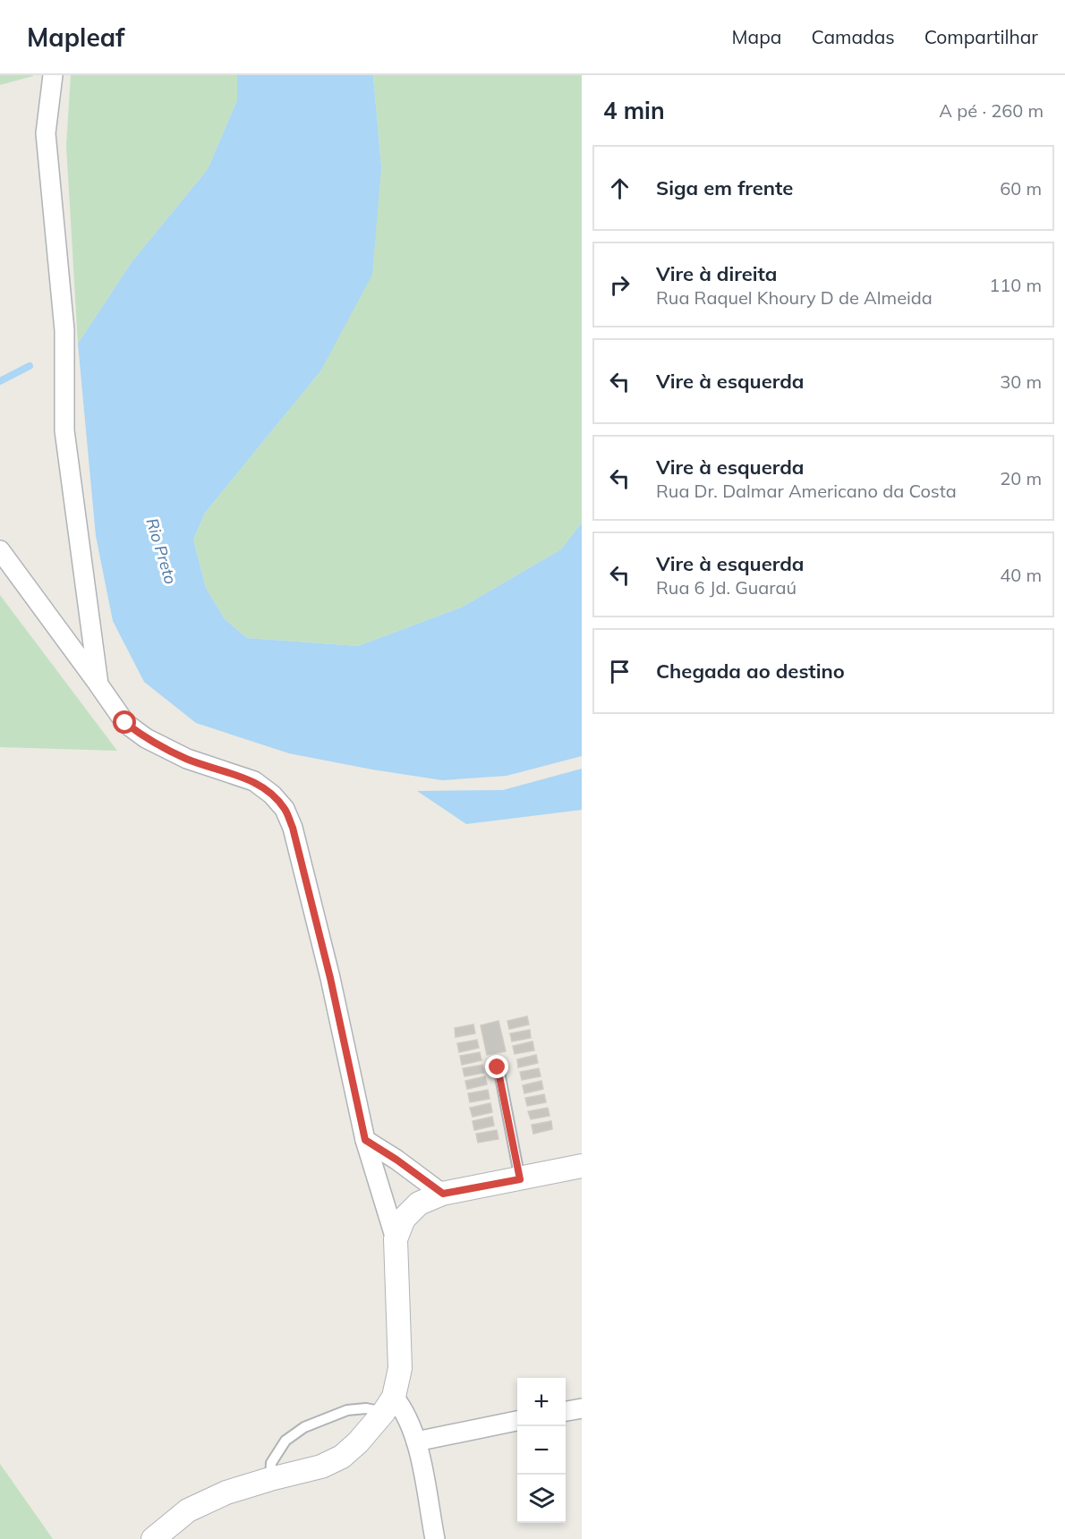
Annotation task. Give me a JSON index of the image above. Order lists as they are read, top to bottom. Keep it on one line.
{"water":["Rio Preto"],"page":{"header":"Mapleaf","nav":["Mapa","Camadas","Compartilhar"],"heading":["4 min","A pé · 260 m"],"list":[["Siga em frente","60 m"],["Vire à direita","Rua Raquel Khoury D de Almeida","110 m"],["Vire à esquerda","30 m"],["Vire à esquerda","Rua Dr. Dalmar Americano da Costa","20 m"],["Vire à esquerda","Rua 6 Jd. Guaraú","40 m"],"Chegada ao destino"],"map_buttons":["+","−"]}}
